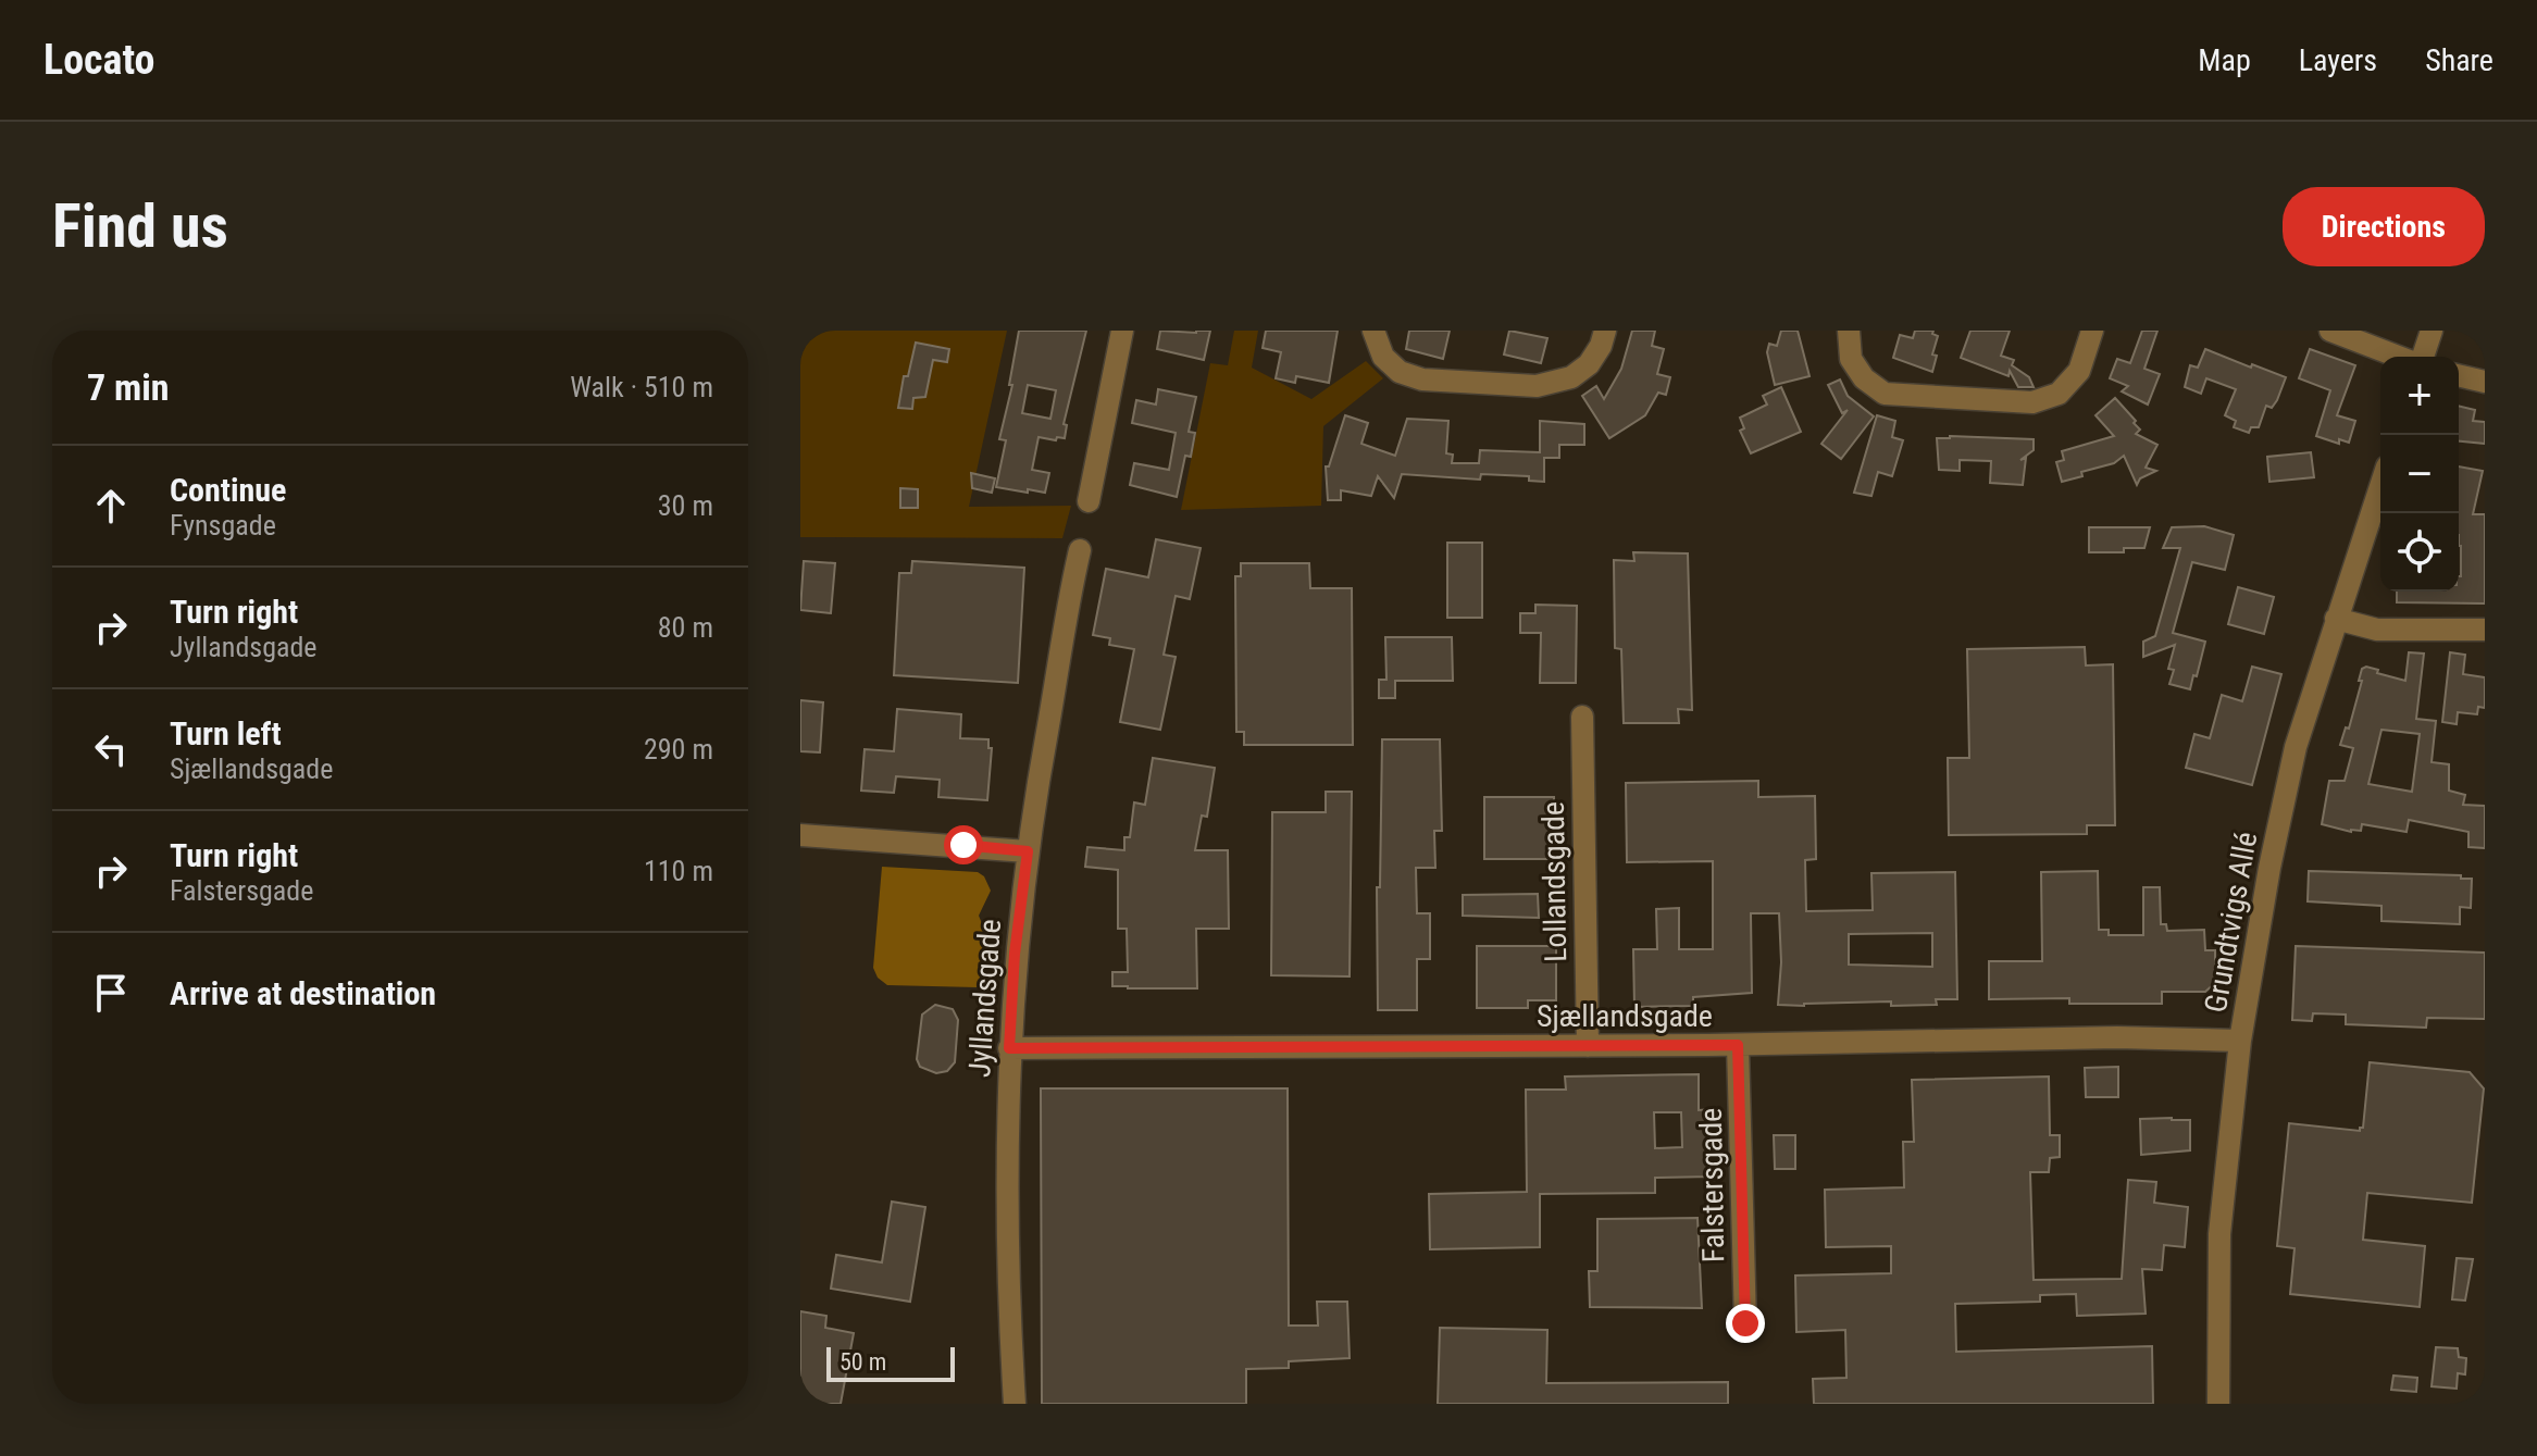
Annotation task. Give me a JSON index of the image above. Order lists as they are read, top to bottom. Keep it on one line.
{"streets":{"street":["Lollandsgade","Grundtvigs Allé","Jyllandsgade","Sjællandsgade","Falstersgade"]},"crossings":[["Lollandsgade","Sjællandsgade"],["Grundtvigs Allé","Sjællandsgade"],["Jyllandsgade","Sjællandsgade"],["Sjællandsgade","Falstersgade"]],"scale_bar":"50 m","page":{"header":"Locato","nav":["Map","Layers","Share"],"buttons":"Directions","title":"Find us","heading":["7 min","Walk · 510 m"],"map_buttons":["+","−"],"list":[["Continue","Fynsgade","30 m"],["Turn right","Jyllandsgade","80 m"],["Turn left","Sjællandsgade","290 m"],["Turn right","Falstersgade","110 m"],"Arrive at destination"],"scale":"50 m"}}
